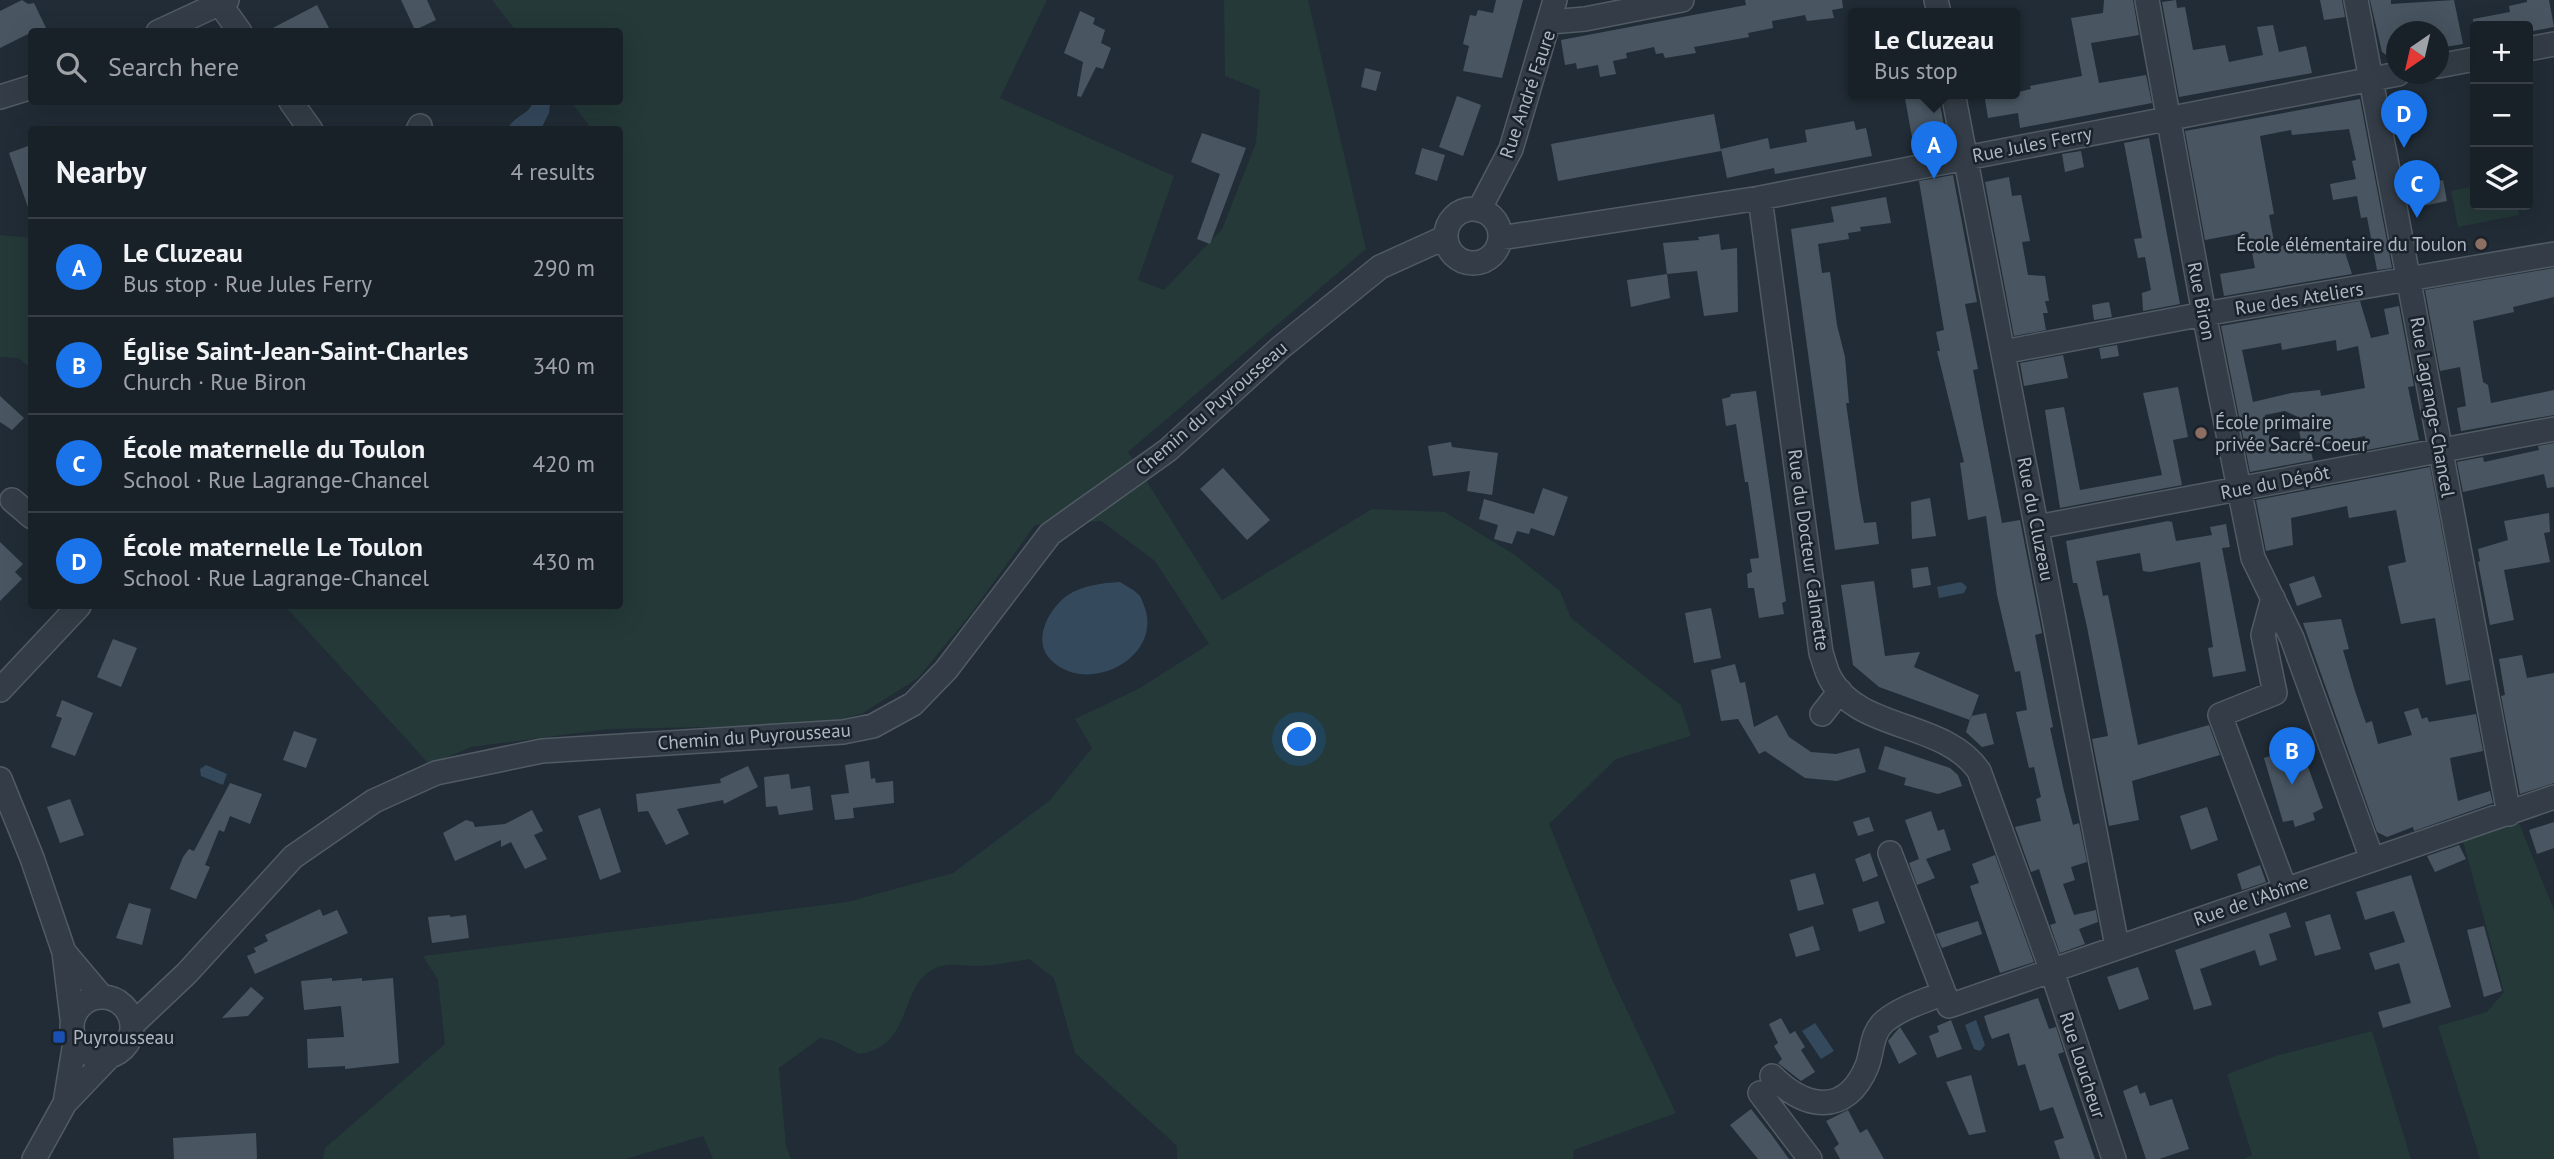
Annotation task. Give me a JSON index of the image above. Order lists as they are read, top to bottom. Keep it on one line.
{"streets":{"street":["Rue André Faure","Rue Jules Ferry","Rue des Ateliers","Rue Biron","Rue Lagrange-Chancel","Chemin du Puyrousseau","Rue du Dépôt","Rue du Cluzeau","Rue du Docteur Calmette","Rue de l'Abîme","Rue Loucheur"]},"crossings":[["Rue André Faure","Rue Jules Ferry"],["Rue André Faure","Chemin du Puyrousseau"],["Rue Jules Ferry","Rue Biron"],["Rue Jules Ferry","Rue Lagrange-Chancel"],["Rue Jules Ferry","Chemin du Puyrousseau"],["Rue Jules Ferry","Rue du Cluzeau"],["Rue Jules Ferry","Rue du Docteur Calmette"],["Rue des Ateliers","Rue Biron"],["Rue des Ateliers","Rue Lagrange-Chancel"],["Rue des Ateliers","Rue du Cluzeau"],["Rue Biron","Rue du Dépôt"],["Rue Biron","Rue de l'Abîme"],["Rue Lagrange-Chancel","Rue du Dépôt"],["Rue Lagrange-Chancel","Rue de l'Abîme"],["Rue du Dépôt","Rue du Cluzeau"],["Rue du Cluzeau","Rue de l'Abîme"],["Rue du Docteur Calmette","Rue de l'Abîme"],["Rue du Docteur Calmette","Rue Loucheur"],["Rue de l'Abîme","Rue Loucheur"]],"places":{"other":["École élémentaire du Toulon","École primaire privée Sacré-Coeur"],"transit":["Puyrousseau"]},"north":"bottom left","page":{"popup":["Le Cluzeau","Bus stop"],"map_buttons":["+","−"],"search":"Search here","pins":["D","A","C","B"],"heading":["Nearby","4 results"],"list":[{"mark":"A","name":"Le Cluzeau","note":"Bus stop · Rue Jules Ferry","value":"290 m"},{"mark":"B","name":"Église Saint-Jean-Saint-Charles","note":"Church · Rue Biron","value":"340 m"},{"mark":"C","name":"École maternelle du Toulon","note":"School · Rue Lagrange-Chancel","value":"420 m"},{"mark":"D","name":"École maternelle Le Toulon","note":"School · Rue Lagrange-Chancel","value":"430 m"}]}}
